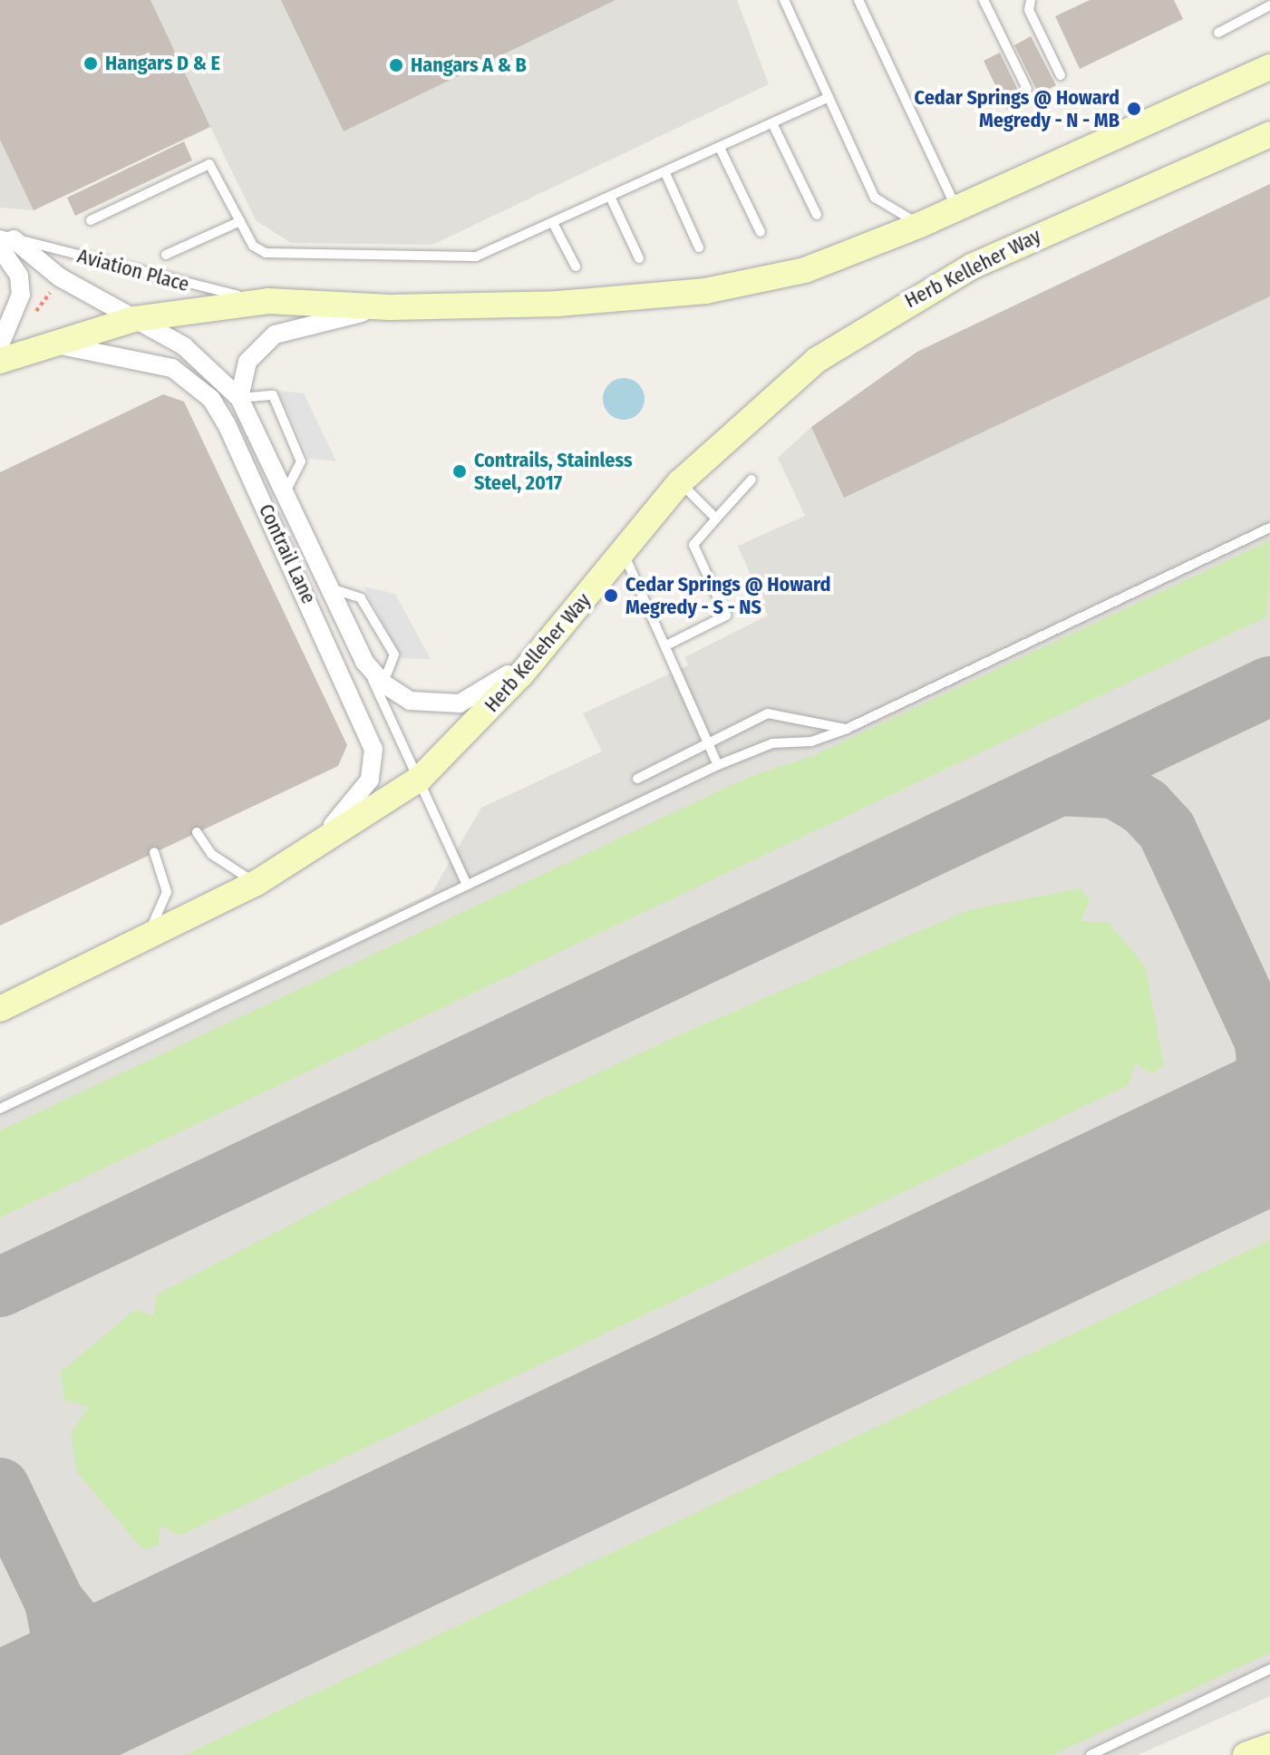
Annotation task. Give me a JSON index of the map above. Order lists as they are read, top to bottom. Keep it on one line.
{"streets":{"main road":["Herb Kelleher Way"],"street":["Contrail Lane"],"lane":["Aviation Place"]},"crossings":[["Herb Kelleher Way","Contrail Lane"],["Aviation Place","Contrail Lane"]],"places":["Hangars D & E","Hangars A & B","Cedar Springs @ Howard Megredy - N - MB","Contrails, Stainless Steel, 2017","Cedar Springs @ Howard Megredy - S - NS"]}
